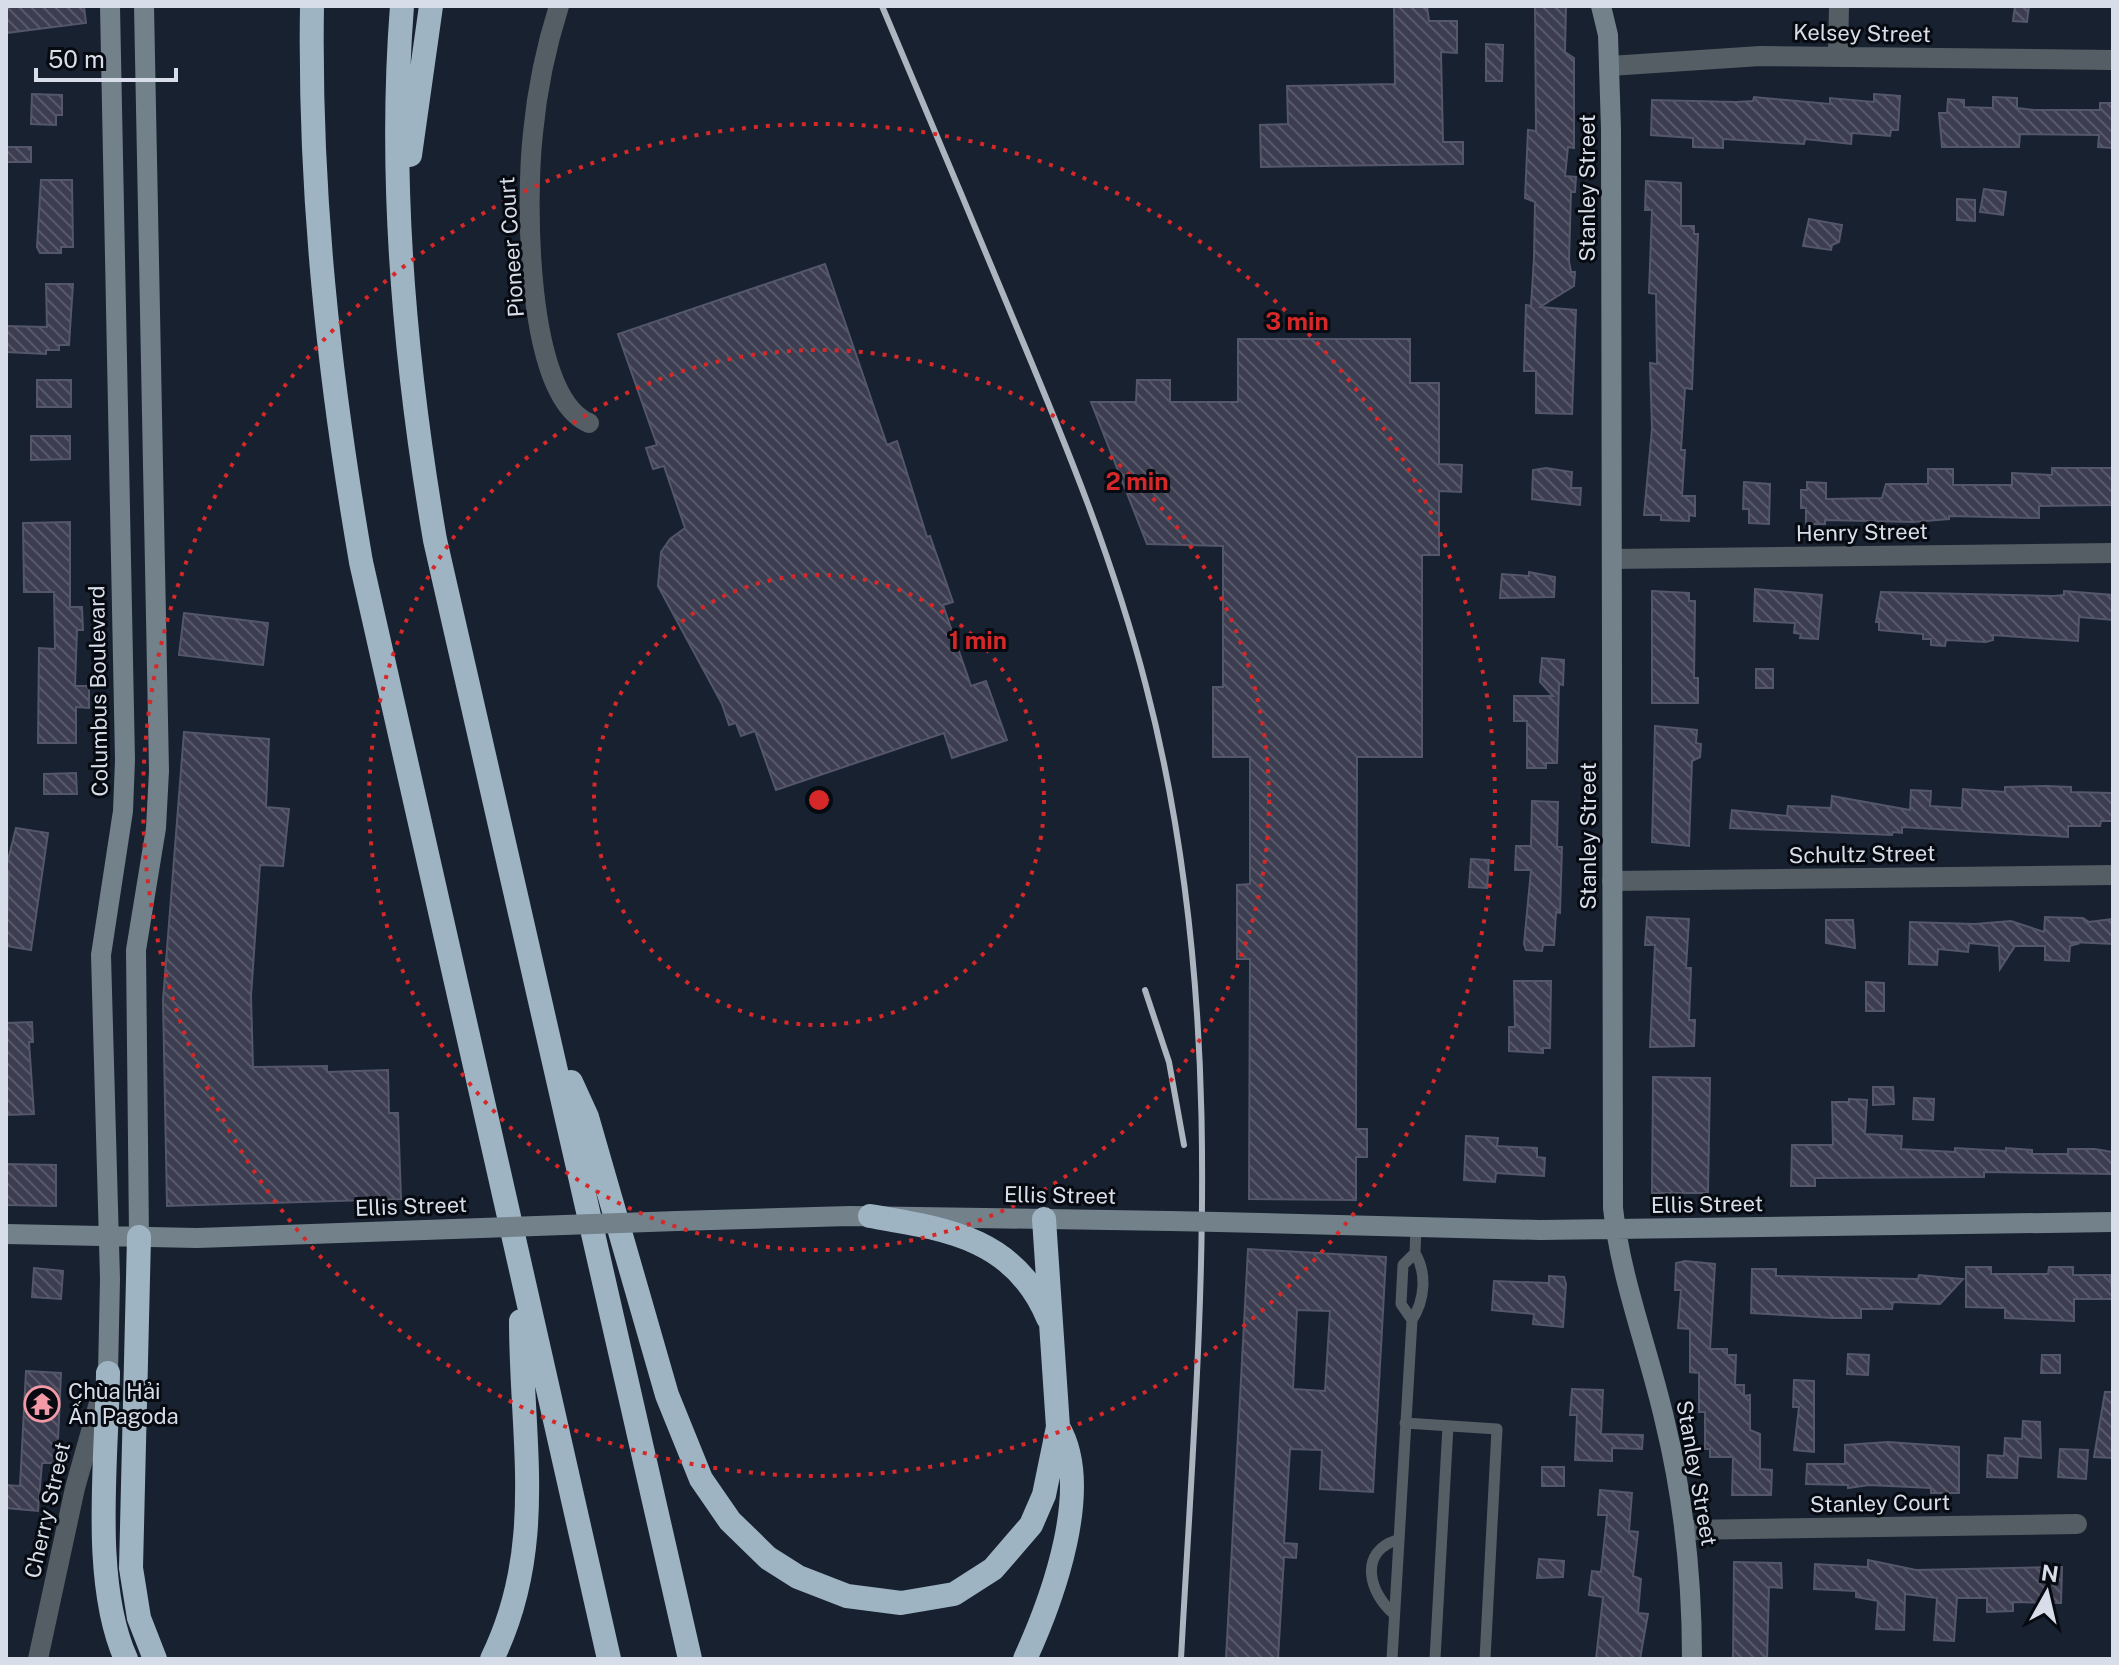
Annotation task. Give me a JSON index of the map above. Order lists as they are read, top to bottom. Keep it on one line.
{"streets":{"street":["Kelsey Street","Stanley Street","Pioneer Court","Henry Street","Columbus Boulevard","Schultz Street","Ellis Street","Stanley Court","Cherry Street"]},"crossings":[["Kelsey Street","Stanley Street"],["Stanley Street","Henry Street"],["Stanley Street","Schultz Street"],["Stanley Street","Ellis Street"],["Stanley Street","Stanley Court"],["Columbus Boulevard","Ellis Street"],["Columbus Boulevard","Cherry Street"]],"places":{"temple":["Chùa Hải Ấn Pagoda"]},"scale_bar":"50 m","north":"top","rings":["3 min","2 min","1 min"]}
